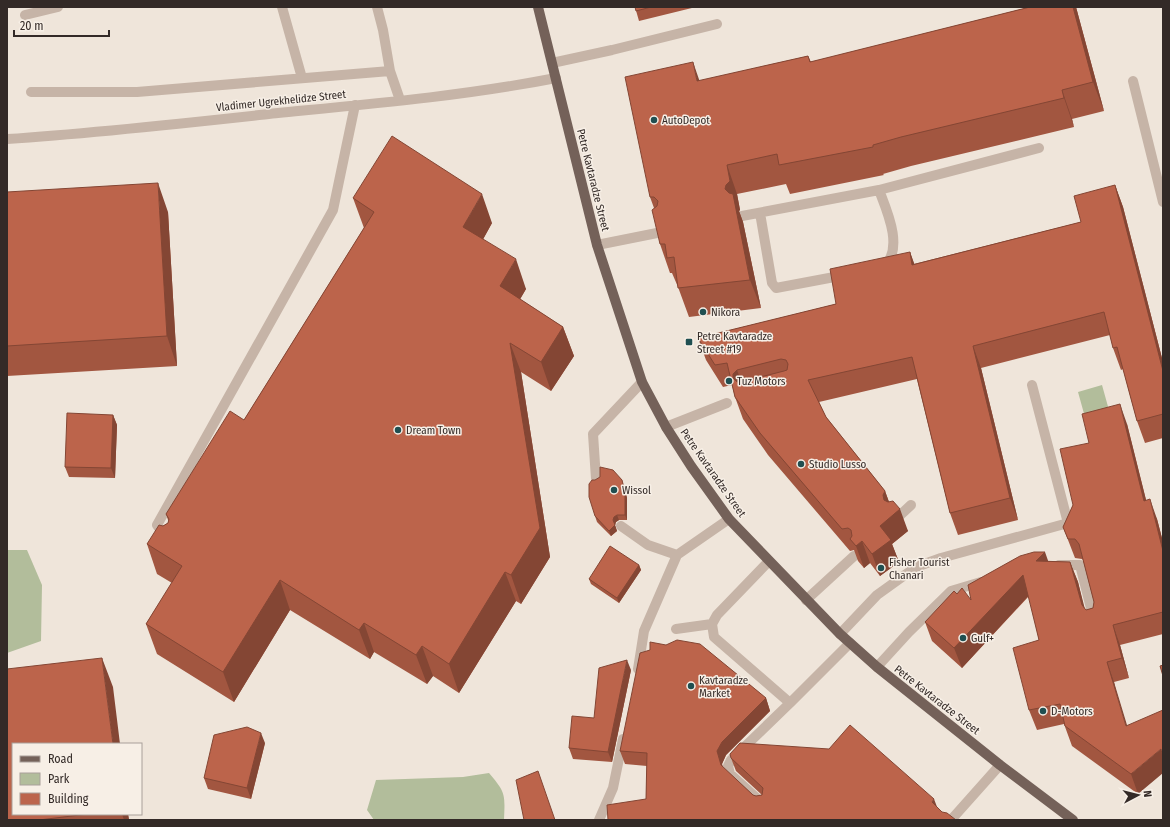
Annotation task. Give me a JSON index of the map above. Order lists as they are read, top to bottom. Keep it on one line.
{"streets":{"main road":["Petre Kavtaradze Street"],"street":["Vladimer Ugrekhelidze Street"]},"crossings":[["Vladimer Ugrekhelidze Street","Petre Kavtaradze Street"]],"places":{"other":["AutoDepot","Nikora","Tuz Motors","Dream Town","Studio Lusso","Wissol","Fisher Tourist Chanari","Gulf+","Kavtaradze Market","D-Motors"],"transit":["Petre Kavtaradze Street #19"]},"legend":["Road","Park","Building"],"scale_bar":"20 m","north":"right"}
